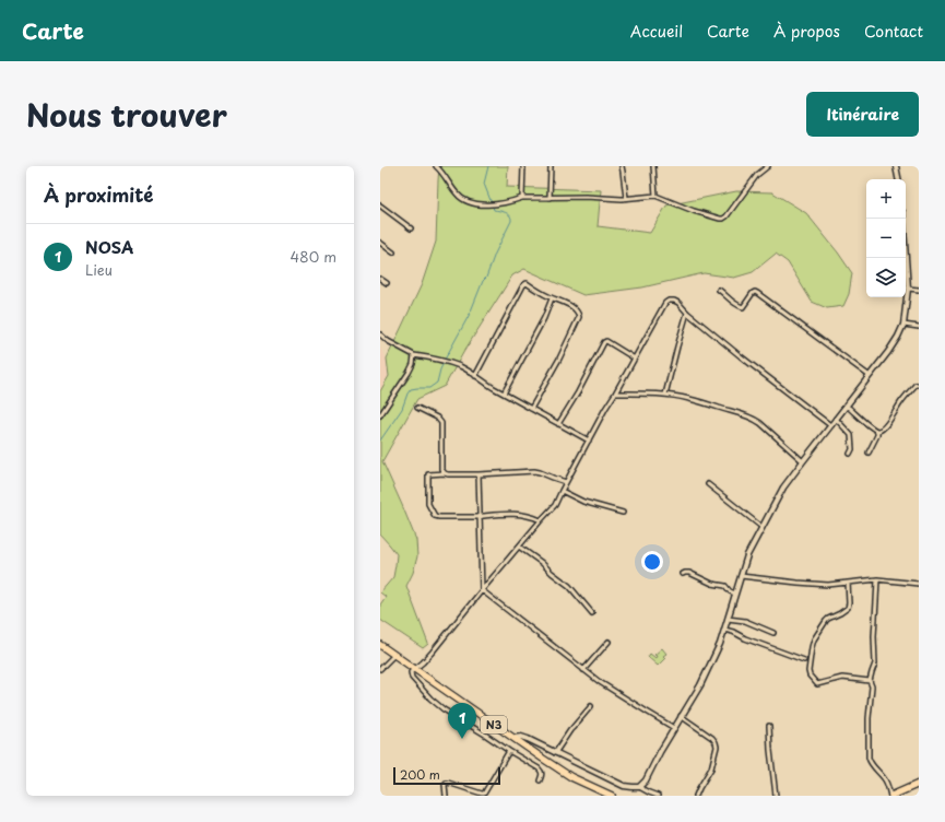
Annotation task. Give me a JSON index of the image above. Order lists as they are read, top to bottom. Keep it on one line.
{"streets":{"highway":["N3"]},"scale_bar":"200 m","page":{"header":"Carte","nav":["Accueil","Carte","À propos","Contact"],"title":"Nous trouver","buttons":"Itinéraire","heading":"À proximité","map_buttons":["+","−"],"list":[{"mark":"1","name":"NOSA","note":"Lieu","value":"480 m"}],"pins":"1","scale":"200 m"}}
